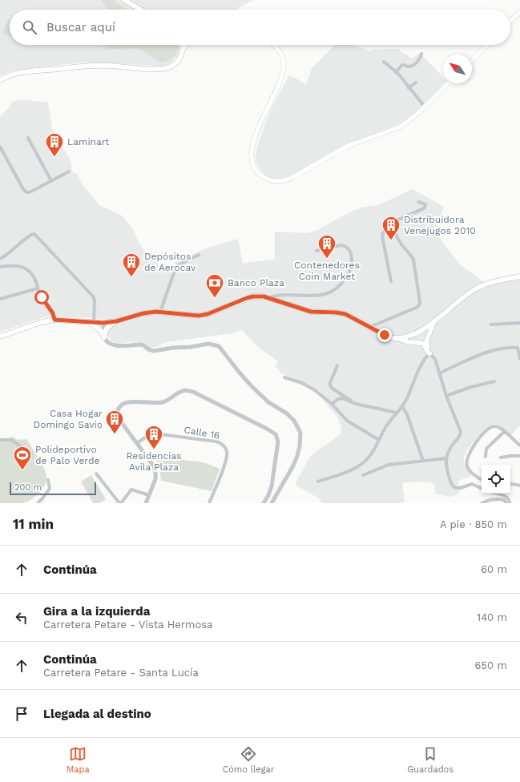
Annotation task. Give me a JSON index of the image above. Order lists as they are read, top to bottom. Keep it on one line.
{"streets":{"street":["Calle 16"]},"places":{"building":["Laminart","Distribuidora Venejugos 2010","Contenedores Coin Market","Depósitos de Aerocav","Casa Hogar Domingo Savio","Residencias Avila Plaza"],"bank":["Banco Plaza"],"sports":["Polideportivo de Palo Verde"]},"scale_bar":"200 m","north":"top left","page":{"search":"Buscar aquí","scale":"200 m","heading":["11 min","A pie · 850 m"],"list":[["Continúa","60 m"],["Gira a la izquierda","Carretera Petare - Vista Hermosa","140 m"],["Continúa","Carretera Petare - Santa Lucía","650 m"],"Llegada al destino"],"nav":["Mapa","Cómo llegar","Guardados"]}}
